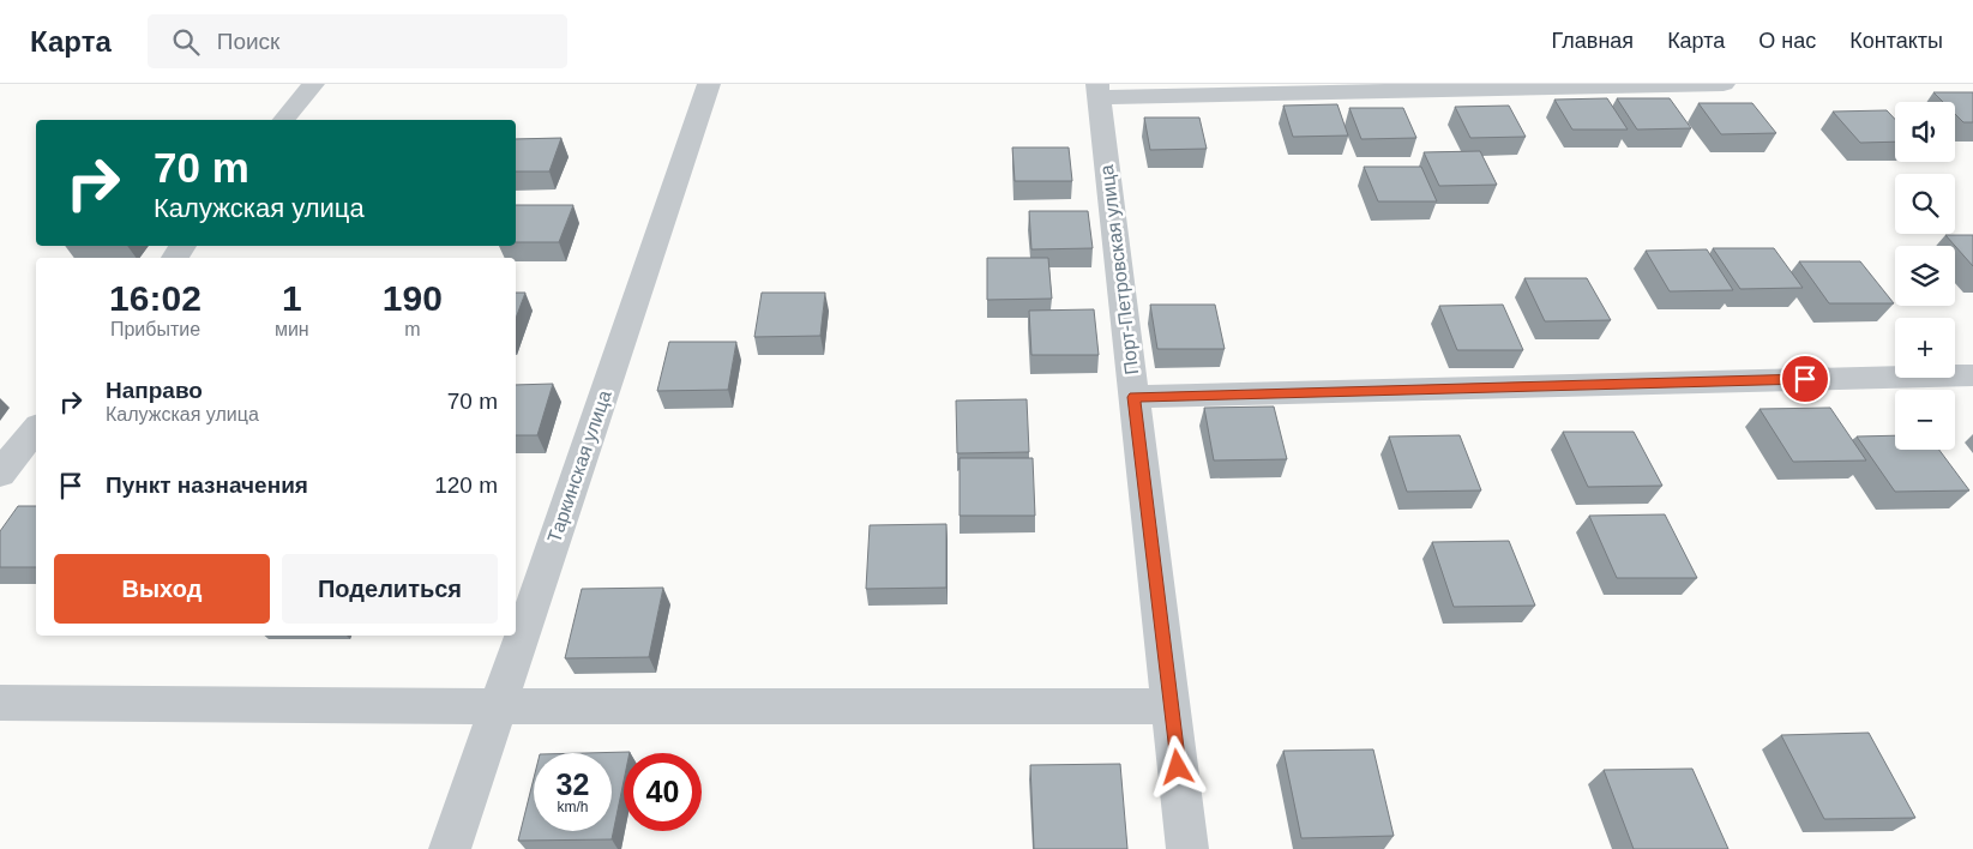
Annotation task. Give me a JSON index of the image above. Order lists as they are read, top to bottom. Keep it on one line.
{"streets":{"street":["Порт-Петровская улица","Таркинская улица"]},"page":{"header":"Карта","search":"Поиск","nav":["Главная","Карта","О нас","Контакты"],"map_buttons":["+","−"],"turn":["70 m","Калужская улица"],"eta":["16:02","Прибытие","1","мин","190","m"],"list":[{"name":"Направо","note":"Калужская улица","value":"70 m"},{"name":"Пункт назначения","value":"120 m"}],"buttons":["Выход","Поделиться"],"speed":"32 km/h","limit":"40"}}
